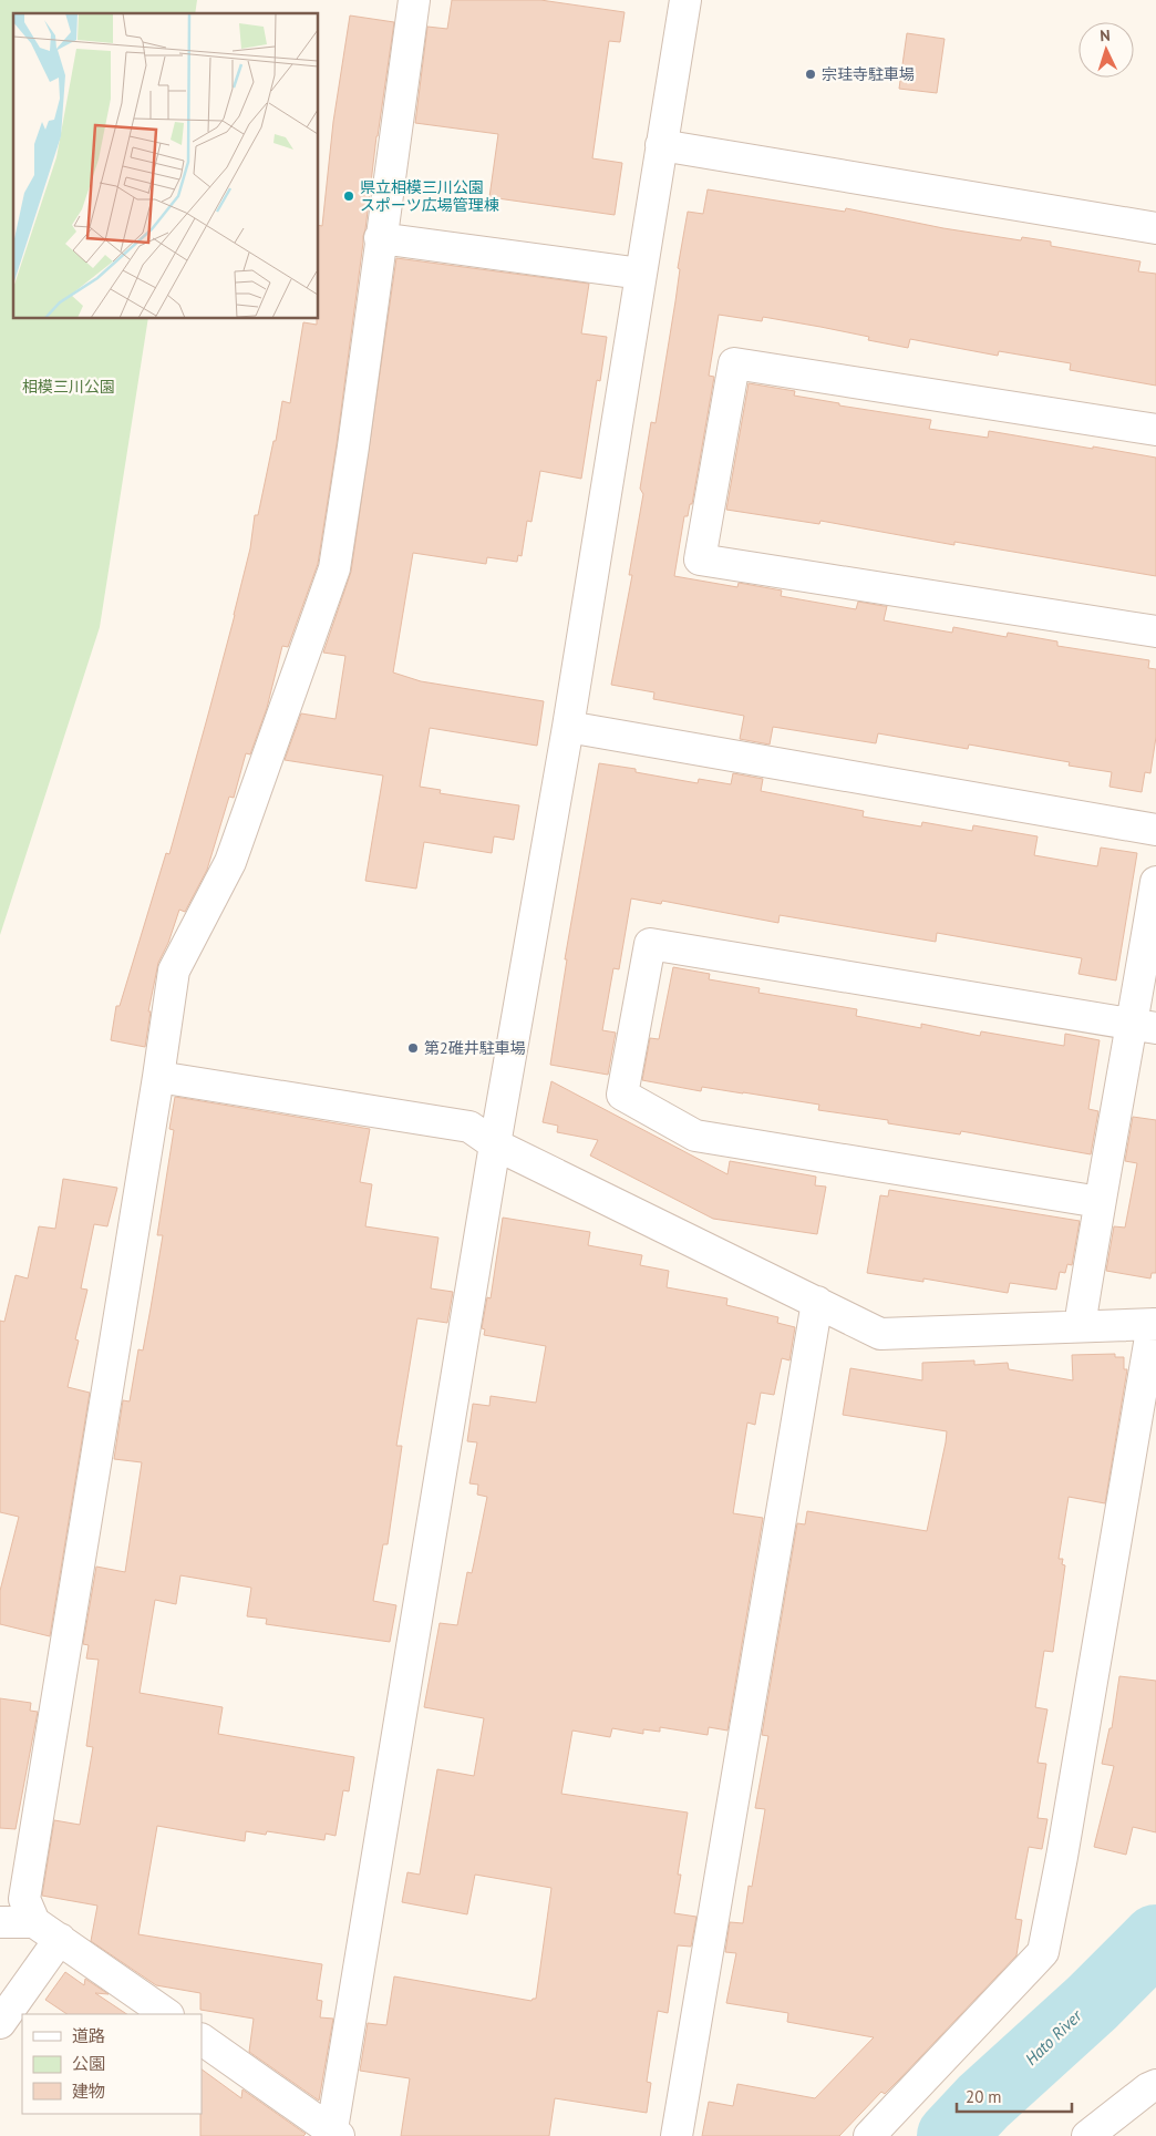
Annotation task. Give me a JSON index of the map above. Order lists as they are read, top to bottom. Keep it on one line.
{"water":["Hato River"],"parks":["相模三川公園"],"places":["宗珪寺駐車場","県立相模三川公園 スポーツ広場管理棟","第2碓井駐車場"],"legend":["道路","公園","建物"],"scale_bar":"20 m","north":"top"}
